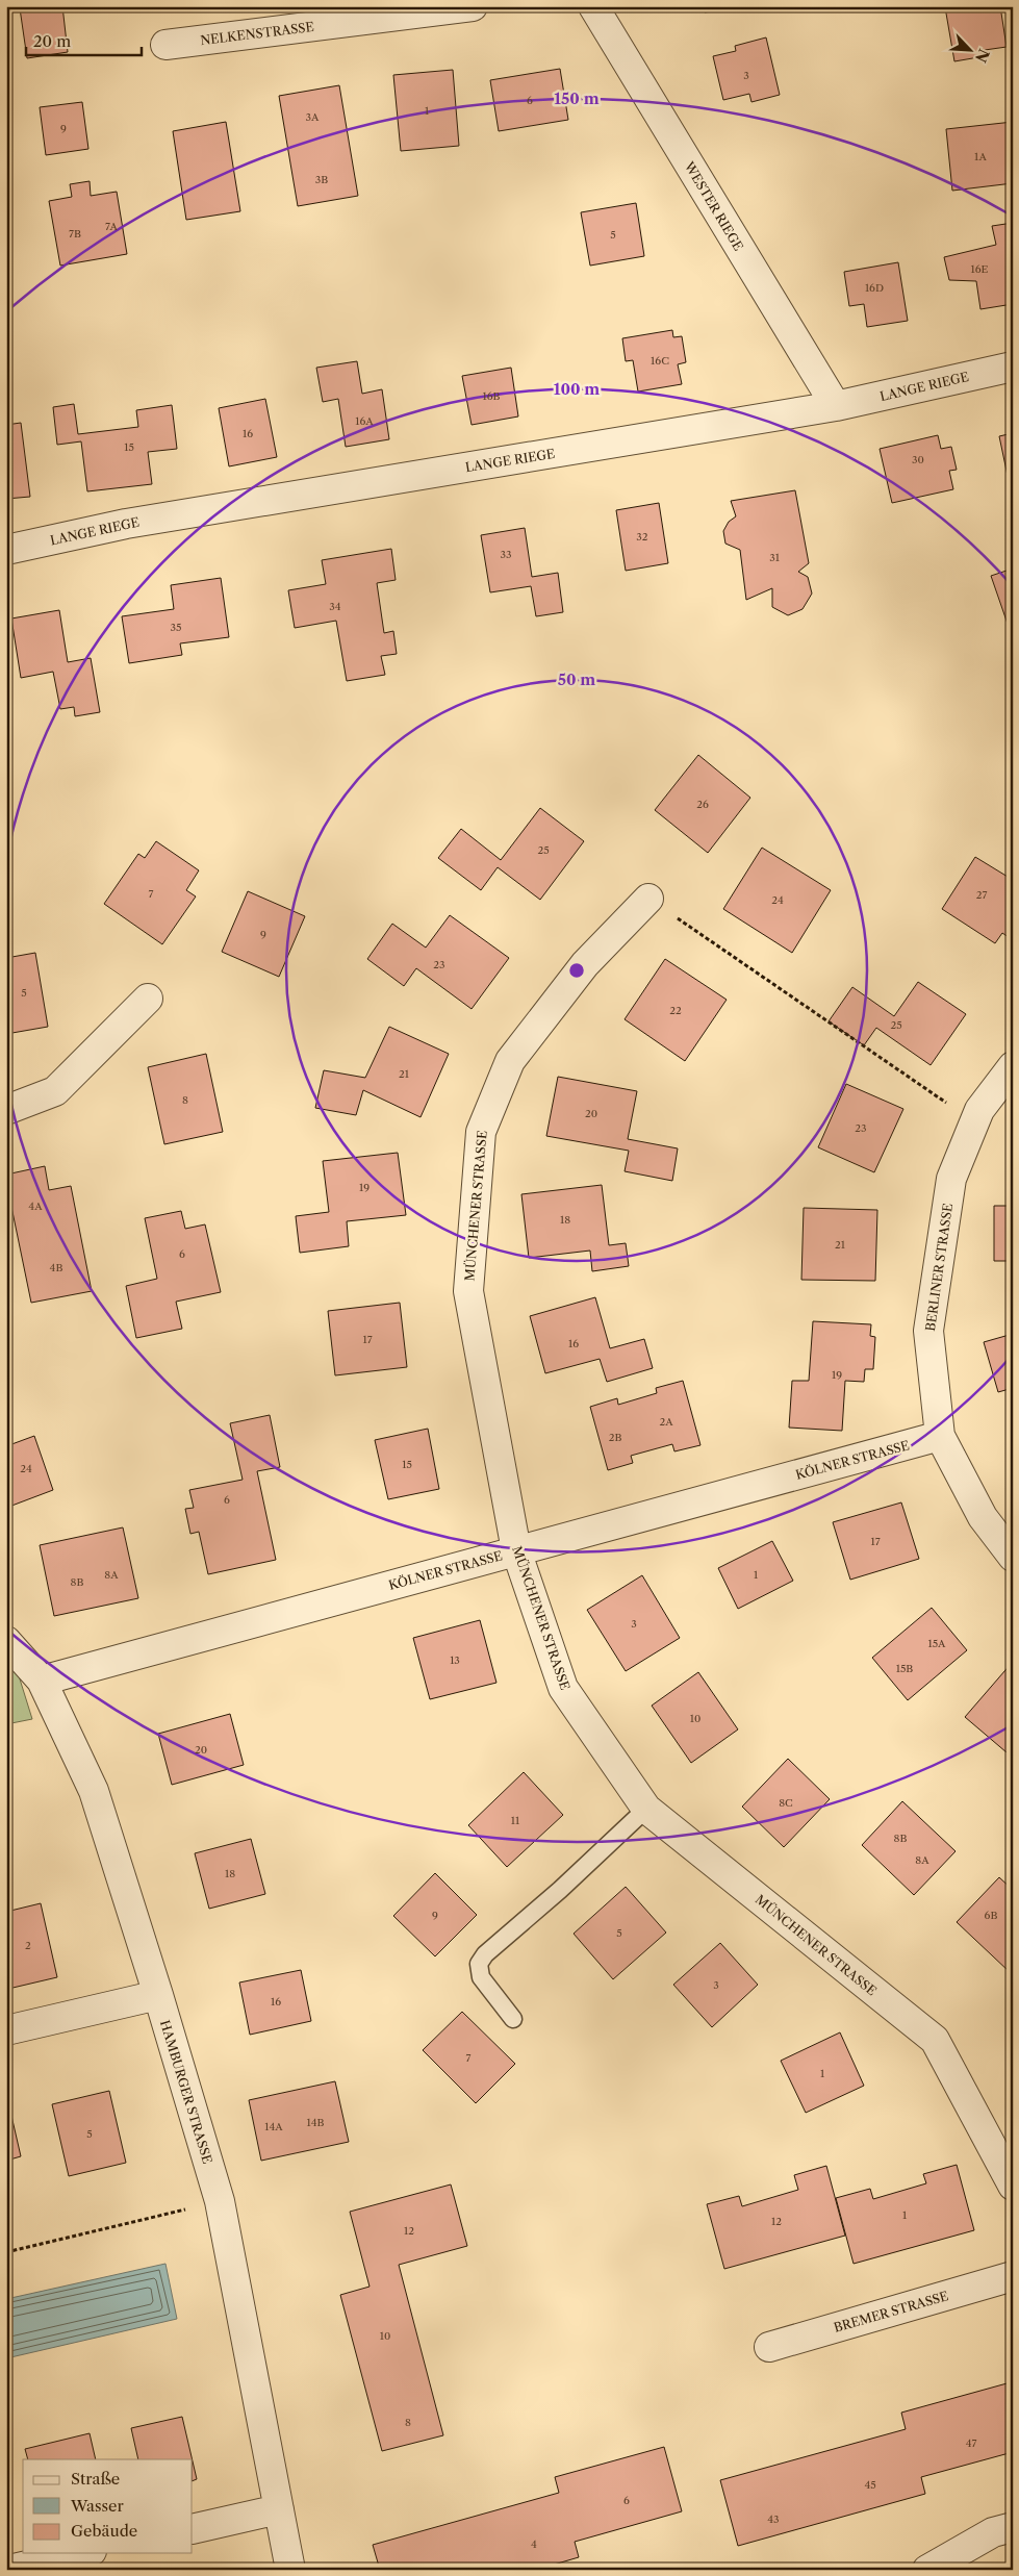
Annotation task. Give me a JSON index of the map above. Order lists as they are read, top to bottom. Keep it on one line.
{"streets":{"street":["NELKENSTRASSE","WESTER RIEGE","LANGE RIEGE","MÜNCHENER STRASSE","BERLINER STRASSE","KÖLNER STRASSE","HAMBURGER STRASSE","BREMER STRASSE"]},"crossings":[["WESTER RIEGE","LANGE RIEGE"],["MÜNCHENER STRASSE","KÖLNER STRASSE"],["BERLINER STRASSE","KÖLNER STRASSE"],["KÖLNER STRASSE","HAMBURGER STRASSE"]],"house_numbers":["3","6","1","3A","9","1A","3B","7A","7B","5","16E","16D","16C","16B","16A","16","15","30","32","33","31","34","35","26","25","7","27","24","9","23","5","22","25","21","8","20","23","19","4A","18","21","6","4B","17","16","19","2A","2B","15","24","6","17","8A","1","8B","3","15A","13","15B","10","20","8C","11","8B","8A","18","9","6B","5","2","3","16","7","1","14B","14A","5","1","12","12","10","8","47","45","6","43","4"],"legend":["Straße","Wasser","Gebäude"],"scale_bar":"20 m","north":"bottom right","rings":["150 m","100 m","50 m"]}
